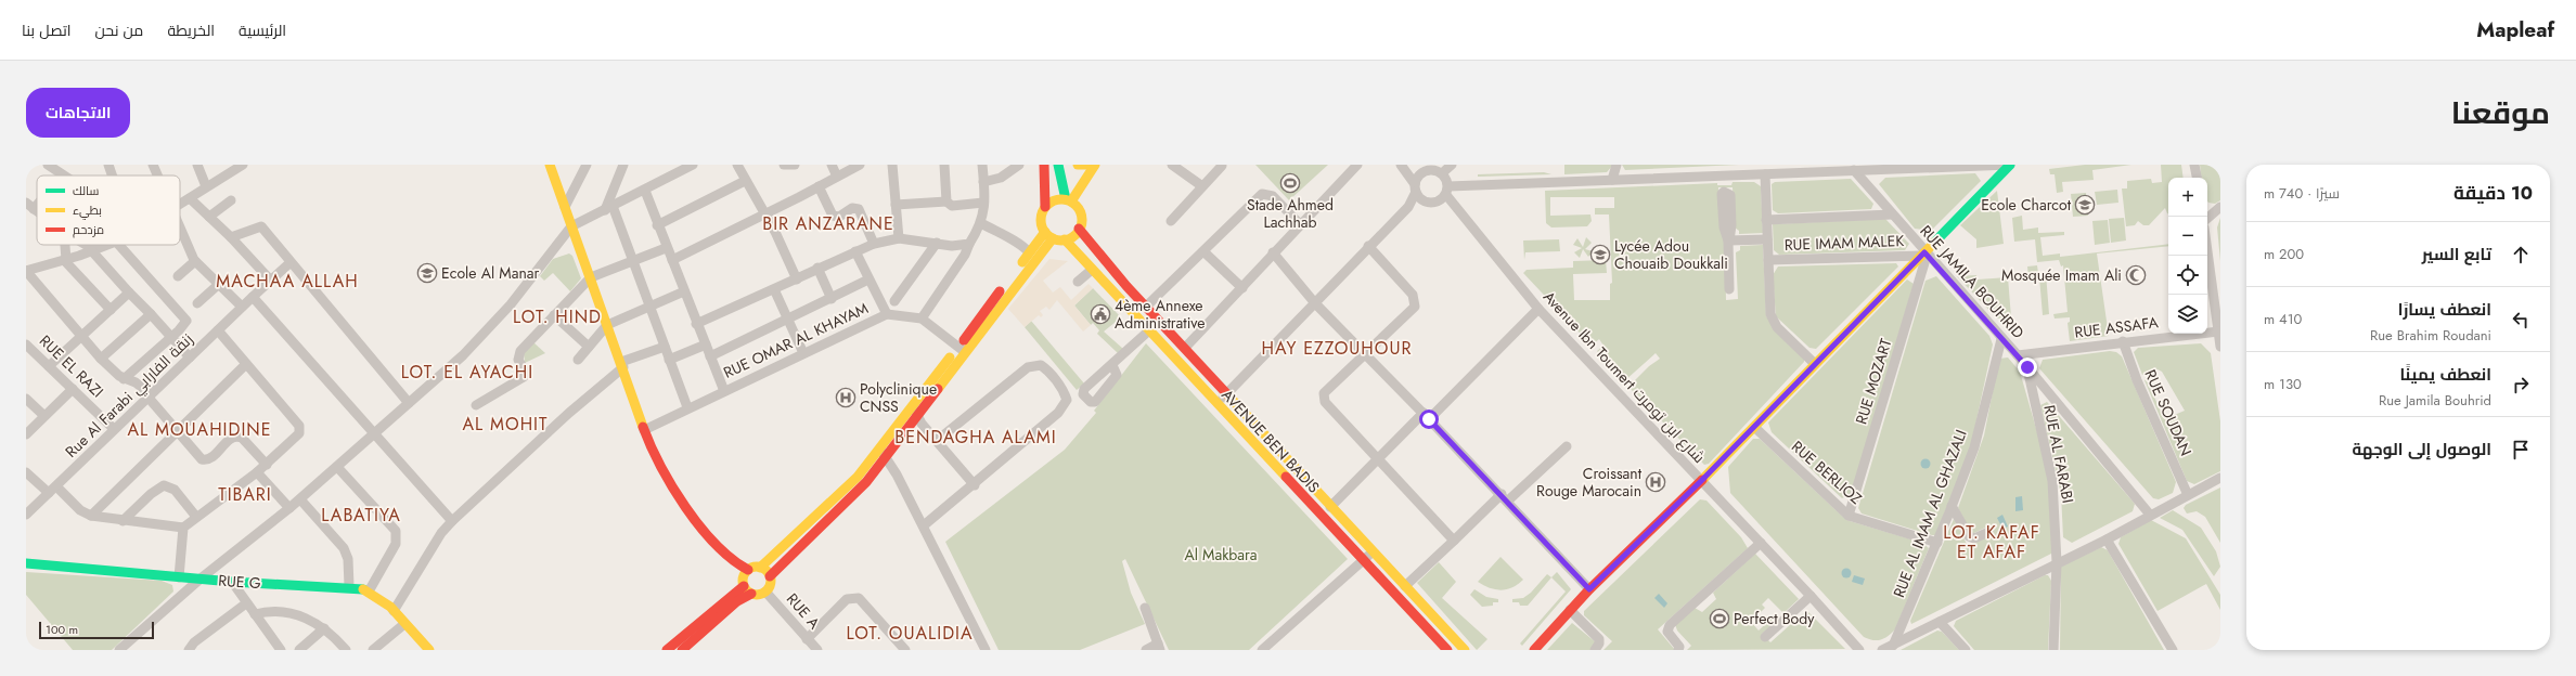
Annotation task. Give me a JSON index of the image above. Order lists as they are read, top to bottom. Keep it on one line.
{"streets":{"main road":["AVENUE BEN BADIS","RUE G"],"street":["RUE IMAM MALEK","RUE JAMILA BOUHRID","RUE ASSAFA","RUE OMAR AL KHAYAM","RUE EL RAZI","Avenue Ibn Toumert شارع ابن تومرت","RUE MOZART","Rue Al Farabi زنقة الفارابي","RUE SOUDAN","RUE AL FARABI","RUE BERLIOZ","RUE AL IMAM AL GHAZALI","RUE A"]},"crossings":[["RUE IMAM MALEK","RUE JAMILA BOUHRID"],["RUE IMAM MALEK","RUE MOZART"],["RUE JAMILA BOUHRID","RUE ASSAFA"],["RUE JAMILA BOUHRID","RUE MOZART"],["RUE JAMILA BOUHRID","RUE AL FARABI"],["RUE JAMILA BOUHRID","RUE AL IMAM AL GHAZALI"],["RUE ASSAFA","RUE SOUDAN"],["RUE EL RAZI","Rue Al Farabi زنقة الفارابي"],["RUE MOZART","RUE BERLIOZ"],["RUE BERLIOZ","RUE AL IMAM AL GHAZALI"]],"districts":["BIR ANZARANE","MACHAA ALLAH","LOT. HIND","HAY EZZOUHOUR","LOT. EL AYACHI","AL MOHIT","AL MOUAHIDINE","BENDAGHA ALAMI","TIBARI","LABATIYA","LOT. KAFAF ET AFAF","LOT. OUALIDIA"],"parks":["Al Makbara"],"places":{"sports":["Stade Ahmed Lachhab","Perfect Body"],"school or university":["Ecole Charcot","Lycée Adou Chouaib Doukkali","Ecole Al Manar"],"mosque":["Mosquée Imam Ali"],"public building":["4ème Annexe Administrative"],"hospital":["Polyclinique CNSS","Croissant Rouge Marocain"]},"legend":["سالك","بطيء","مزدحم"],"scale_bar":"100 m","page":{"header":"Mapleaf","nav":["الرئيسية","الخريطة","من نحن","اتصل بنا"],"title":"موقعنا","buttons":"الاتجاهات","heading":["10 دقيقة","سيرًا · 740 m"],"map_buttons":["+","−"],"list":[["تابع السير","200 m"],["انعطف يسارًا","Rue Brahim Roudani","410 m"],["انعطف يمينًا","Rue Jamila Bouhrid","130 m"],"الوصول إلى الوجهة"],"scale":"100 m"}}
